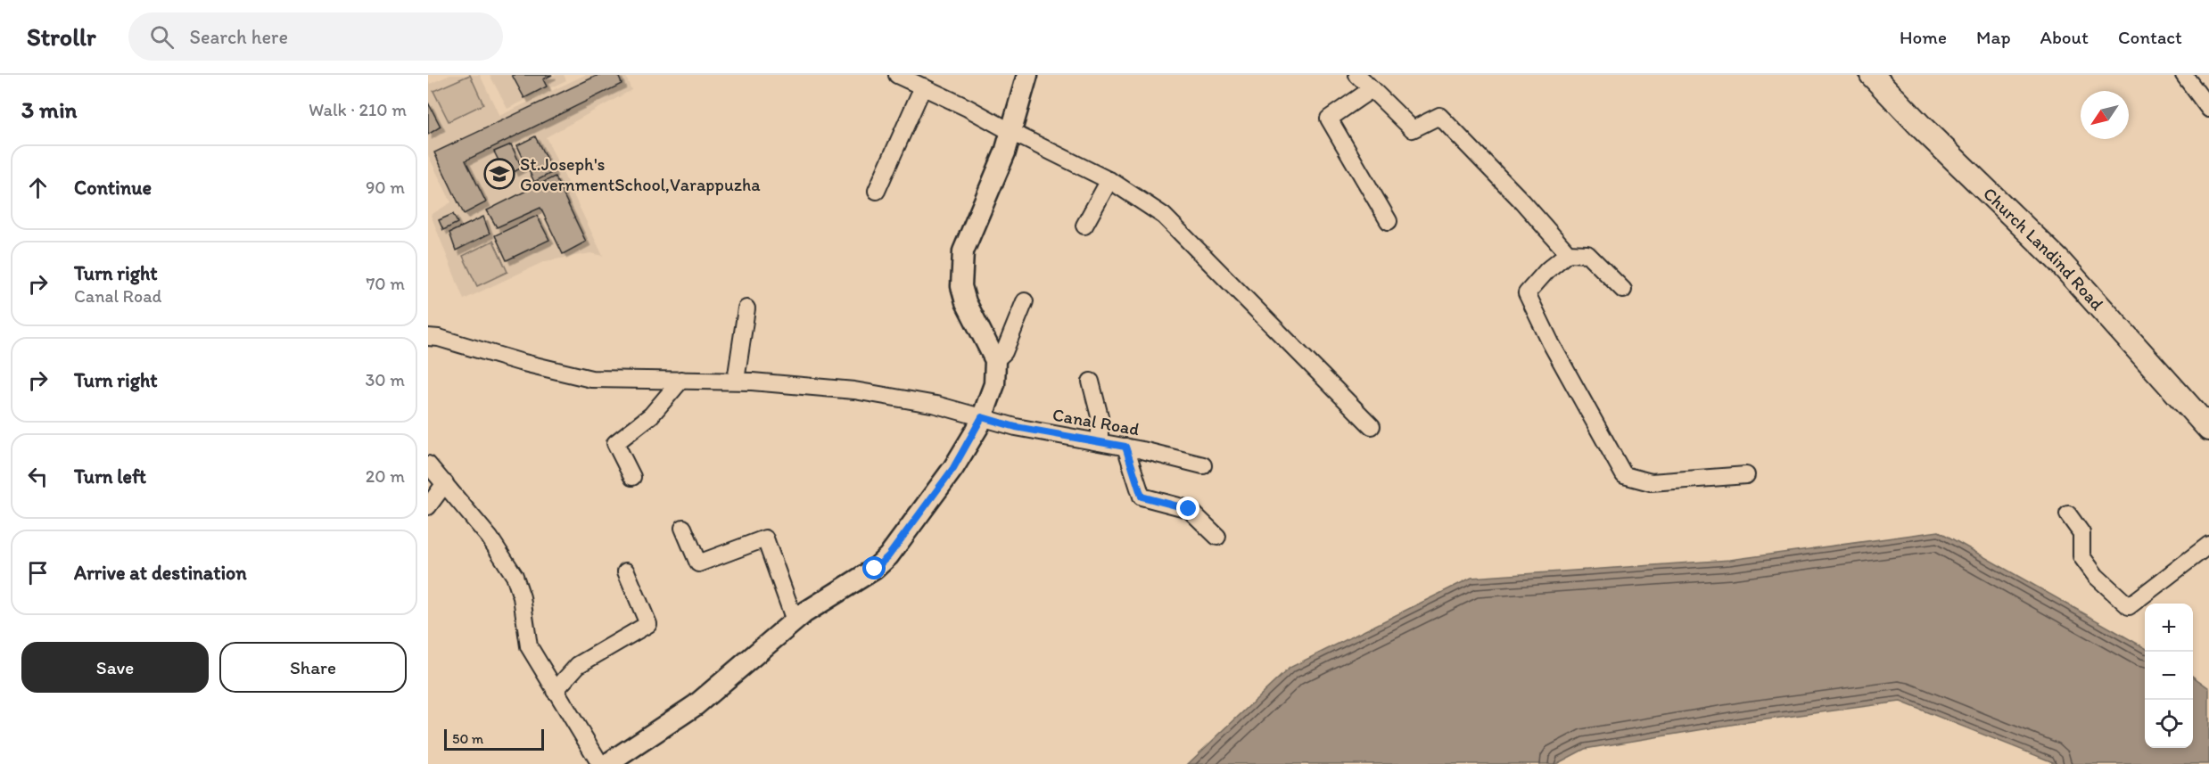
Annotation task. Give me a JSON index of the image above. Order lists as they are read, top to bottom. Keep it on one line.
{"streets":{"main road":["Church Landind Road"],"street":["Canal Road"]},"places":{"school or university":["St.Joseph's GovernmentSchool,Varappuzha"]},"scale_bar":"50 m","north":"bottom left","page":{"header":"Strollr","search":"Search here","nav":["Home","Map","About","Contact"],"heading":["3 min","Walk · 210 m"],"list":[["Continue","90 m"],["Turn right","Canal Road","70 m"],["Turn right","30 m"],["Turn left","20 m"],"Arrive at destination"],"map_buttons":["+","−"],"buttons":["Save","Share"],"scale":"50 m"}}
